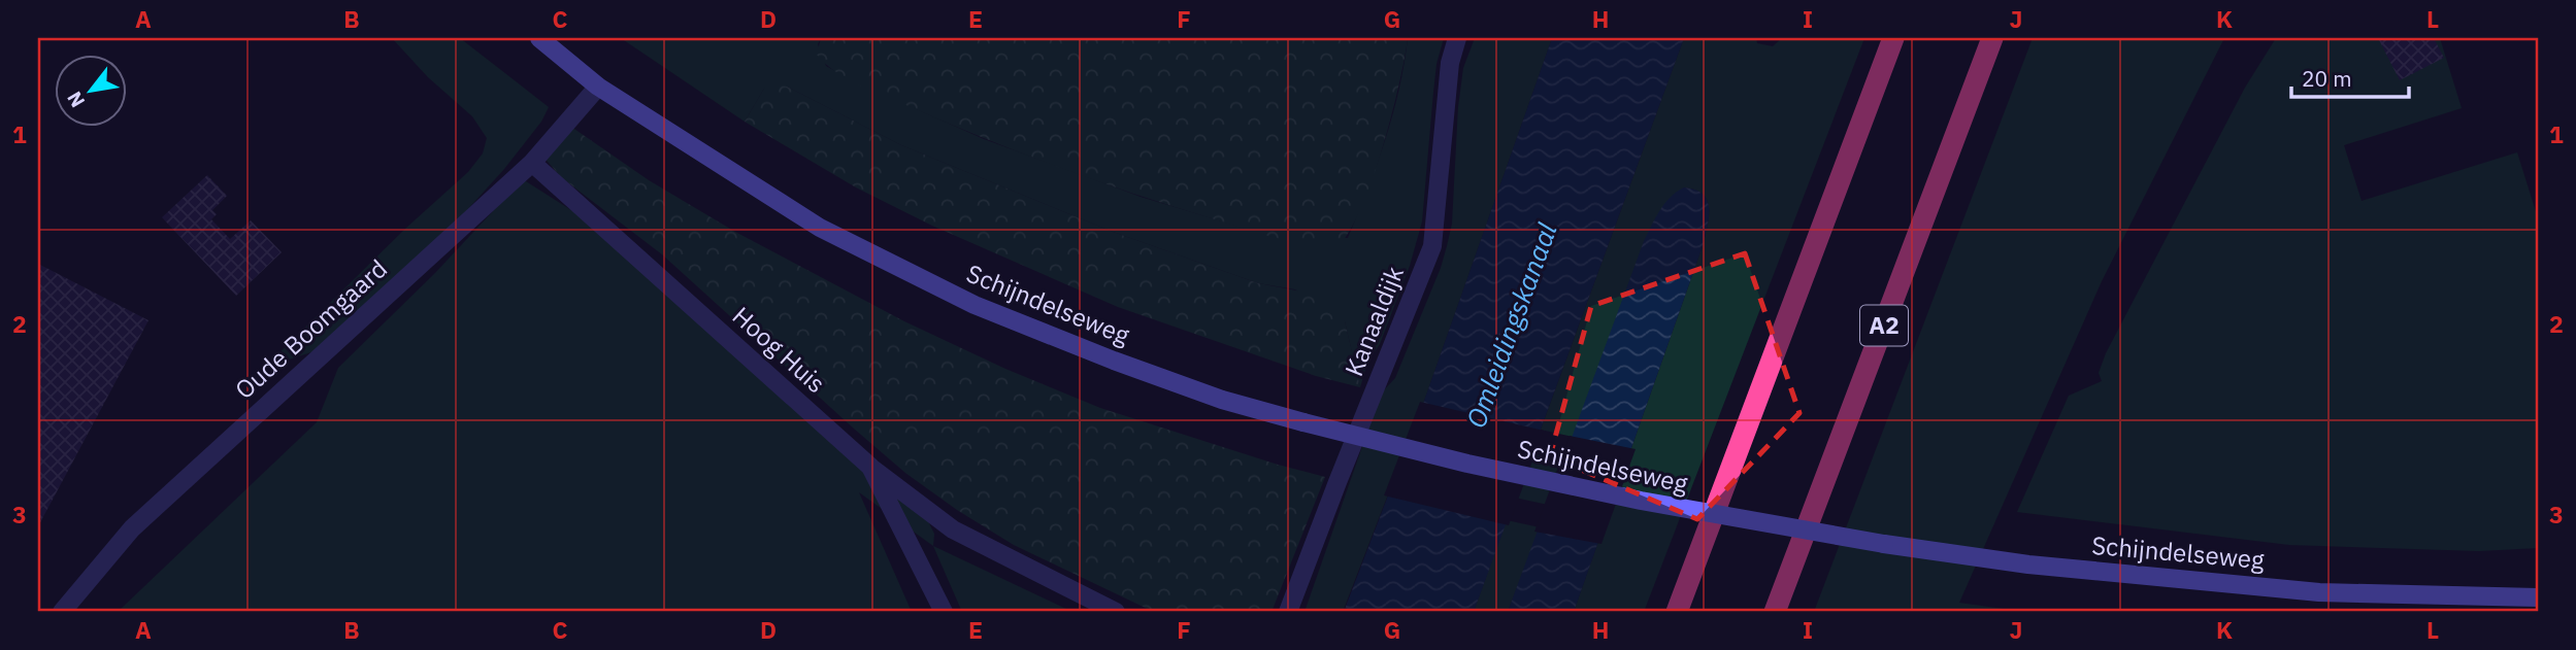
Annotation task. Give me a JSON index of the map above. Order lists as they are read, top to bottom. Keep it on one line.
{"streets":{"highway":["A2"],"main road":["Schijndelseweg"],"street":["Kanaaldijk","Oude Boomgaard","Hoog Huis"]},"crossings":[["Schijndelseweg","Oude Boomgaard"],["Oude Boomgaard","Hoog Huis"]],"water":["Omleidingskanaal"],"scale_bar":"20 m","north":"bottom left","grid":{"columns":["A","B","C","D","E","F","G","H","I","J","K","L"],"rows":["1","2","3"]}}
